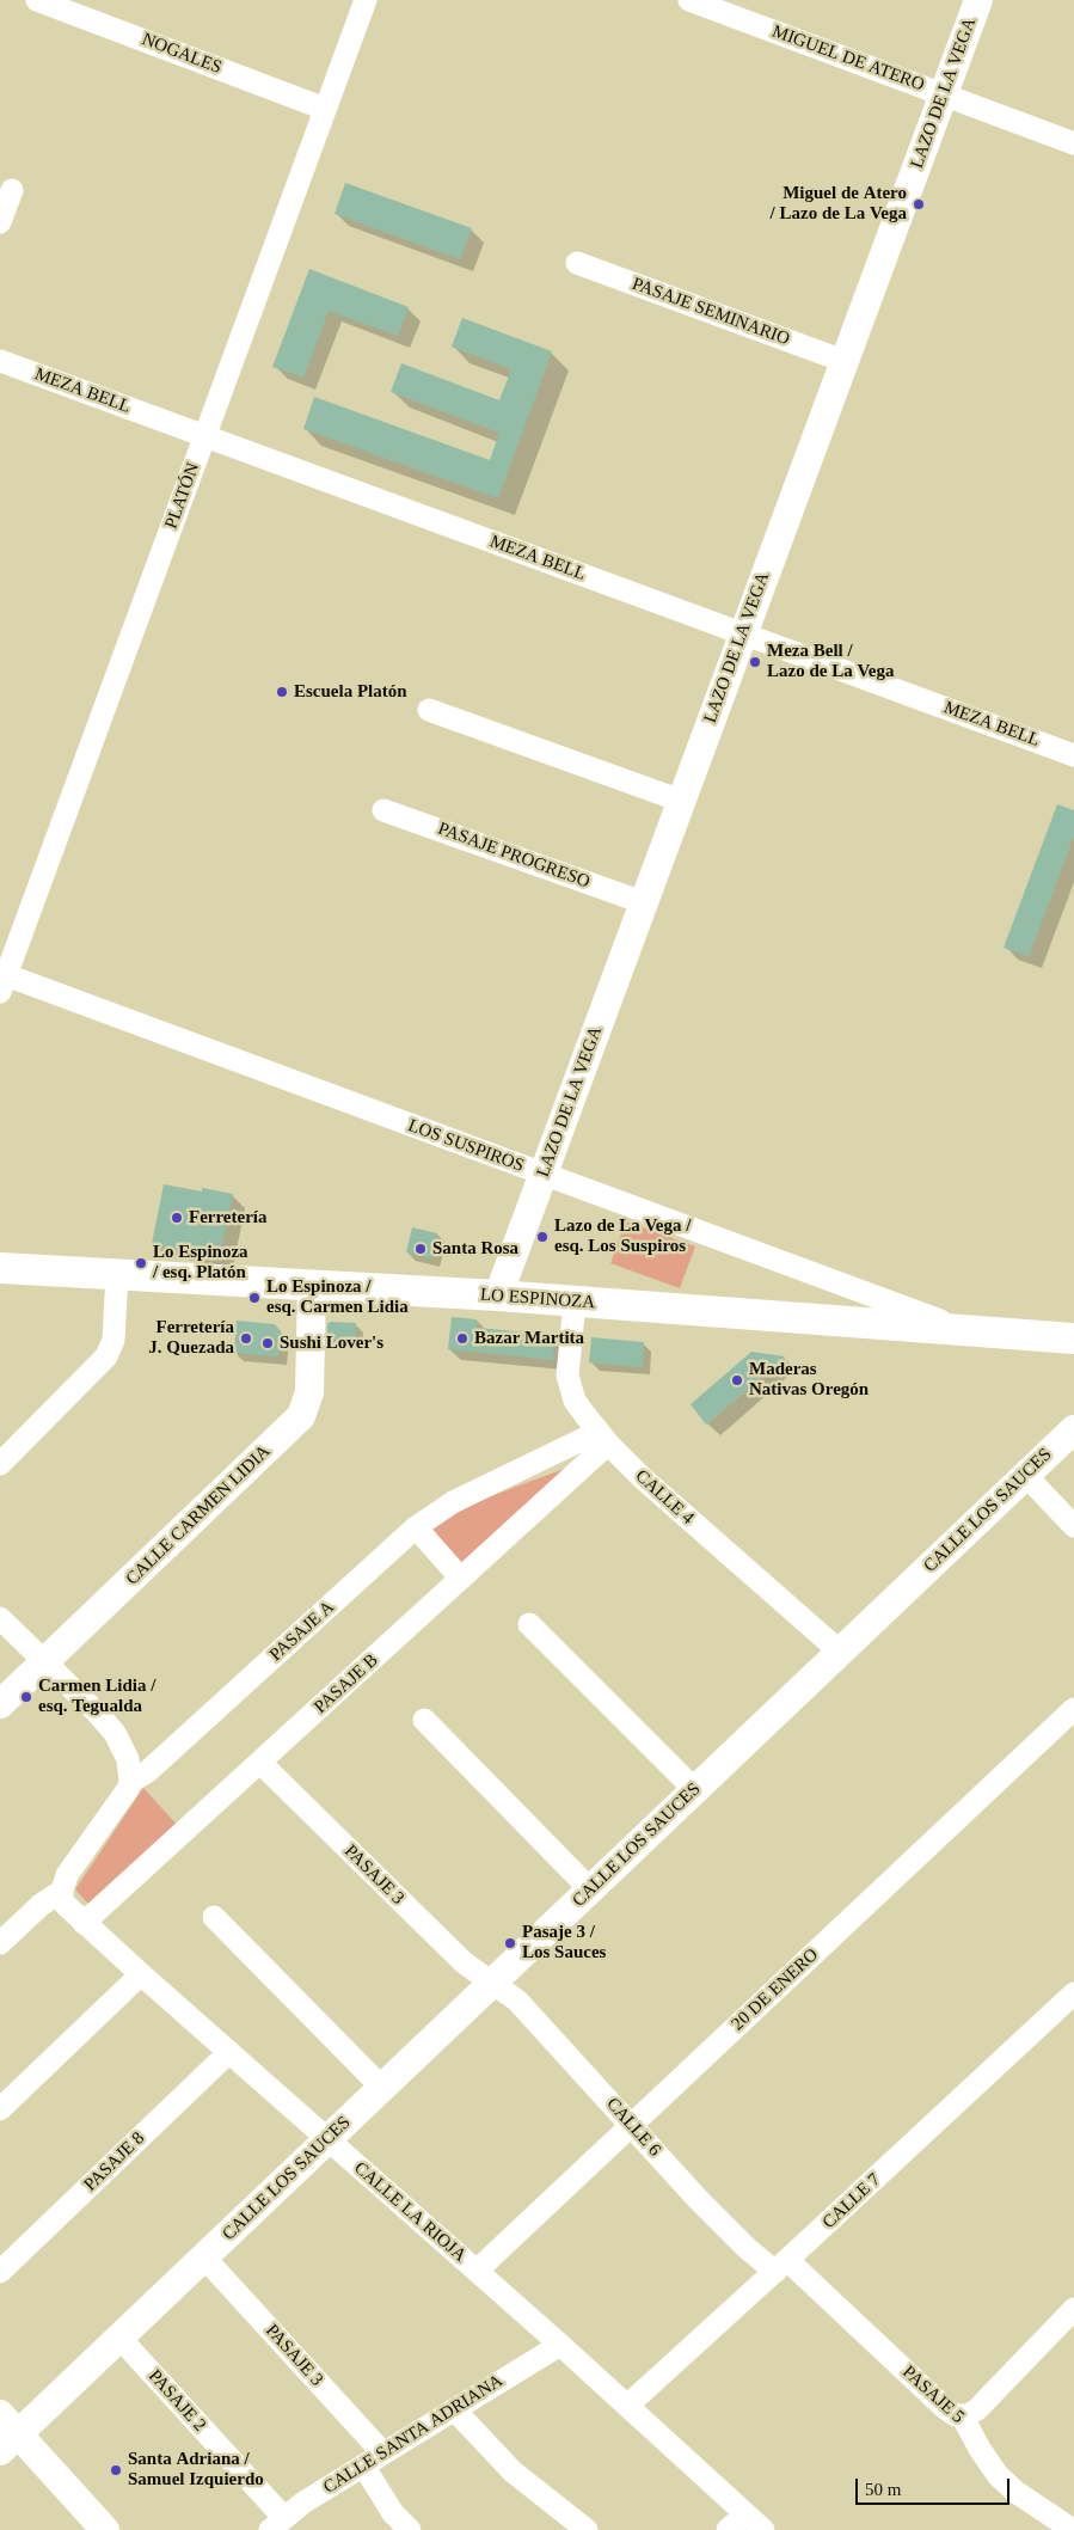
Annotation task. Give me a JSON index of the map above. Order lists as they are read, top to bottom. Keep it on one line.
{"streets":{"main road":["LO ESPINOZA"],"street":["NOGALES","MIGUEL DE ATERO","LAZO DE LA VEGA","PASAJE SEMINARIO","MEZA BELL","PLATÓN","PASAJE PROGRESO","LOS SUSPIROS","CALLE 4","CALLE LOS SAUCES","CALLE CARMEN LIDIA","PASAJE A","PASAJE B","PASAJE 3","20 DE ENERO","CALLE 6","PASAJE 8","CALLE 7","CALLE LA RIOJA","PASAJE 5","PASAJE 2","CALLE SANTA ADRIANA"]},"crossings":[["NOGALES","PLATÓN"],["MIGUEL DE ATERO","LAZO DE LA VEGA"],["LAZO DE LA VEGA","PASAJE SEMINARIO"],["LAZO DE LA VEGA","MEZA BELL"],["LAZO DE LA VEGA","PASAJE PROGRESO"],["LAZO DE LA VEGA","LOS SUSPIROS"],["LAZO DE LA VEGA","LO ESPINOZA"],["MEZA BELL","PLATÓN"],["PLATÓN","LOS SUSPIROS"],["LOS SUSPIROS","LO ESPINOZA"],["LO ESPINOZA","CALLE 4"],["LO ESPINOZA","CALLE CARMEN LIDIA"],["CALLE 4","CALLE LOS SAUCES"],["CALLE 4","PASAJE A"],["CALLE 4","PASAJE B"],["CALLE LOS SAUCES","PASAJE 3"],["CALLE LOS SAUCES","CALLE 6"],["CALLE LOS SAUCES","CALLE LA RIOJA"],["CALLE LOS SAUCES","PASAJE 2"],["PASAJE A","PASAJE B"],["PASAJE A","CALLE LA RIOJA"],["PASAJE B","PASAJE 3"],["PASAJE B","CALLE LA RIOJA"],["PASAJE 3","CALLE 6"],["PASAJE 3","CALLE SANTA ADRIANA"],["20 DE ENERO","CALLE 6"],["20 DE ENERO","CALLE LA RIOJA"],["CALLE 6","CALLE 7"],["CALLE 6","PASAJE 5"],["PASAJE 8","CALLE LA RIOJA"],["CALLE 7","CALLE LA RIOJA"],["CALLE 7","PASAJE 5"],["CALLE LA RIOJA","CALLE SANTA ADRIANA"],["PASAJE 2","CALLE SANTA ADRIANA"]],"places":["Miguel de Atero / Lazo de La Vega","Meza Bell / Lazo de La Vega","Escuela Platón","Ferretería","Lazo de La Vega / esq. Los Suspiros","Santa Rosa","Lo Espinoza / esq. Platón","Lo Espinoza / esq. Carmen Lidia","Ferretería J. Quezada","Bazar Martita","Sushi Lover's","Maderas Nativas Oregón","Carmen Lidia / esq. Tegualda","Pasaje 3 / Los Sauces","Santa Adriana / Samuel Izquierdo"],"scale_bar":"50 m"}
